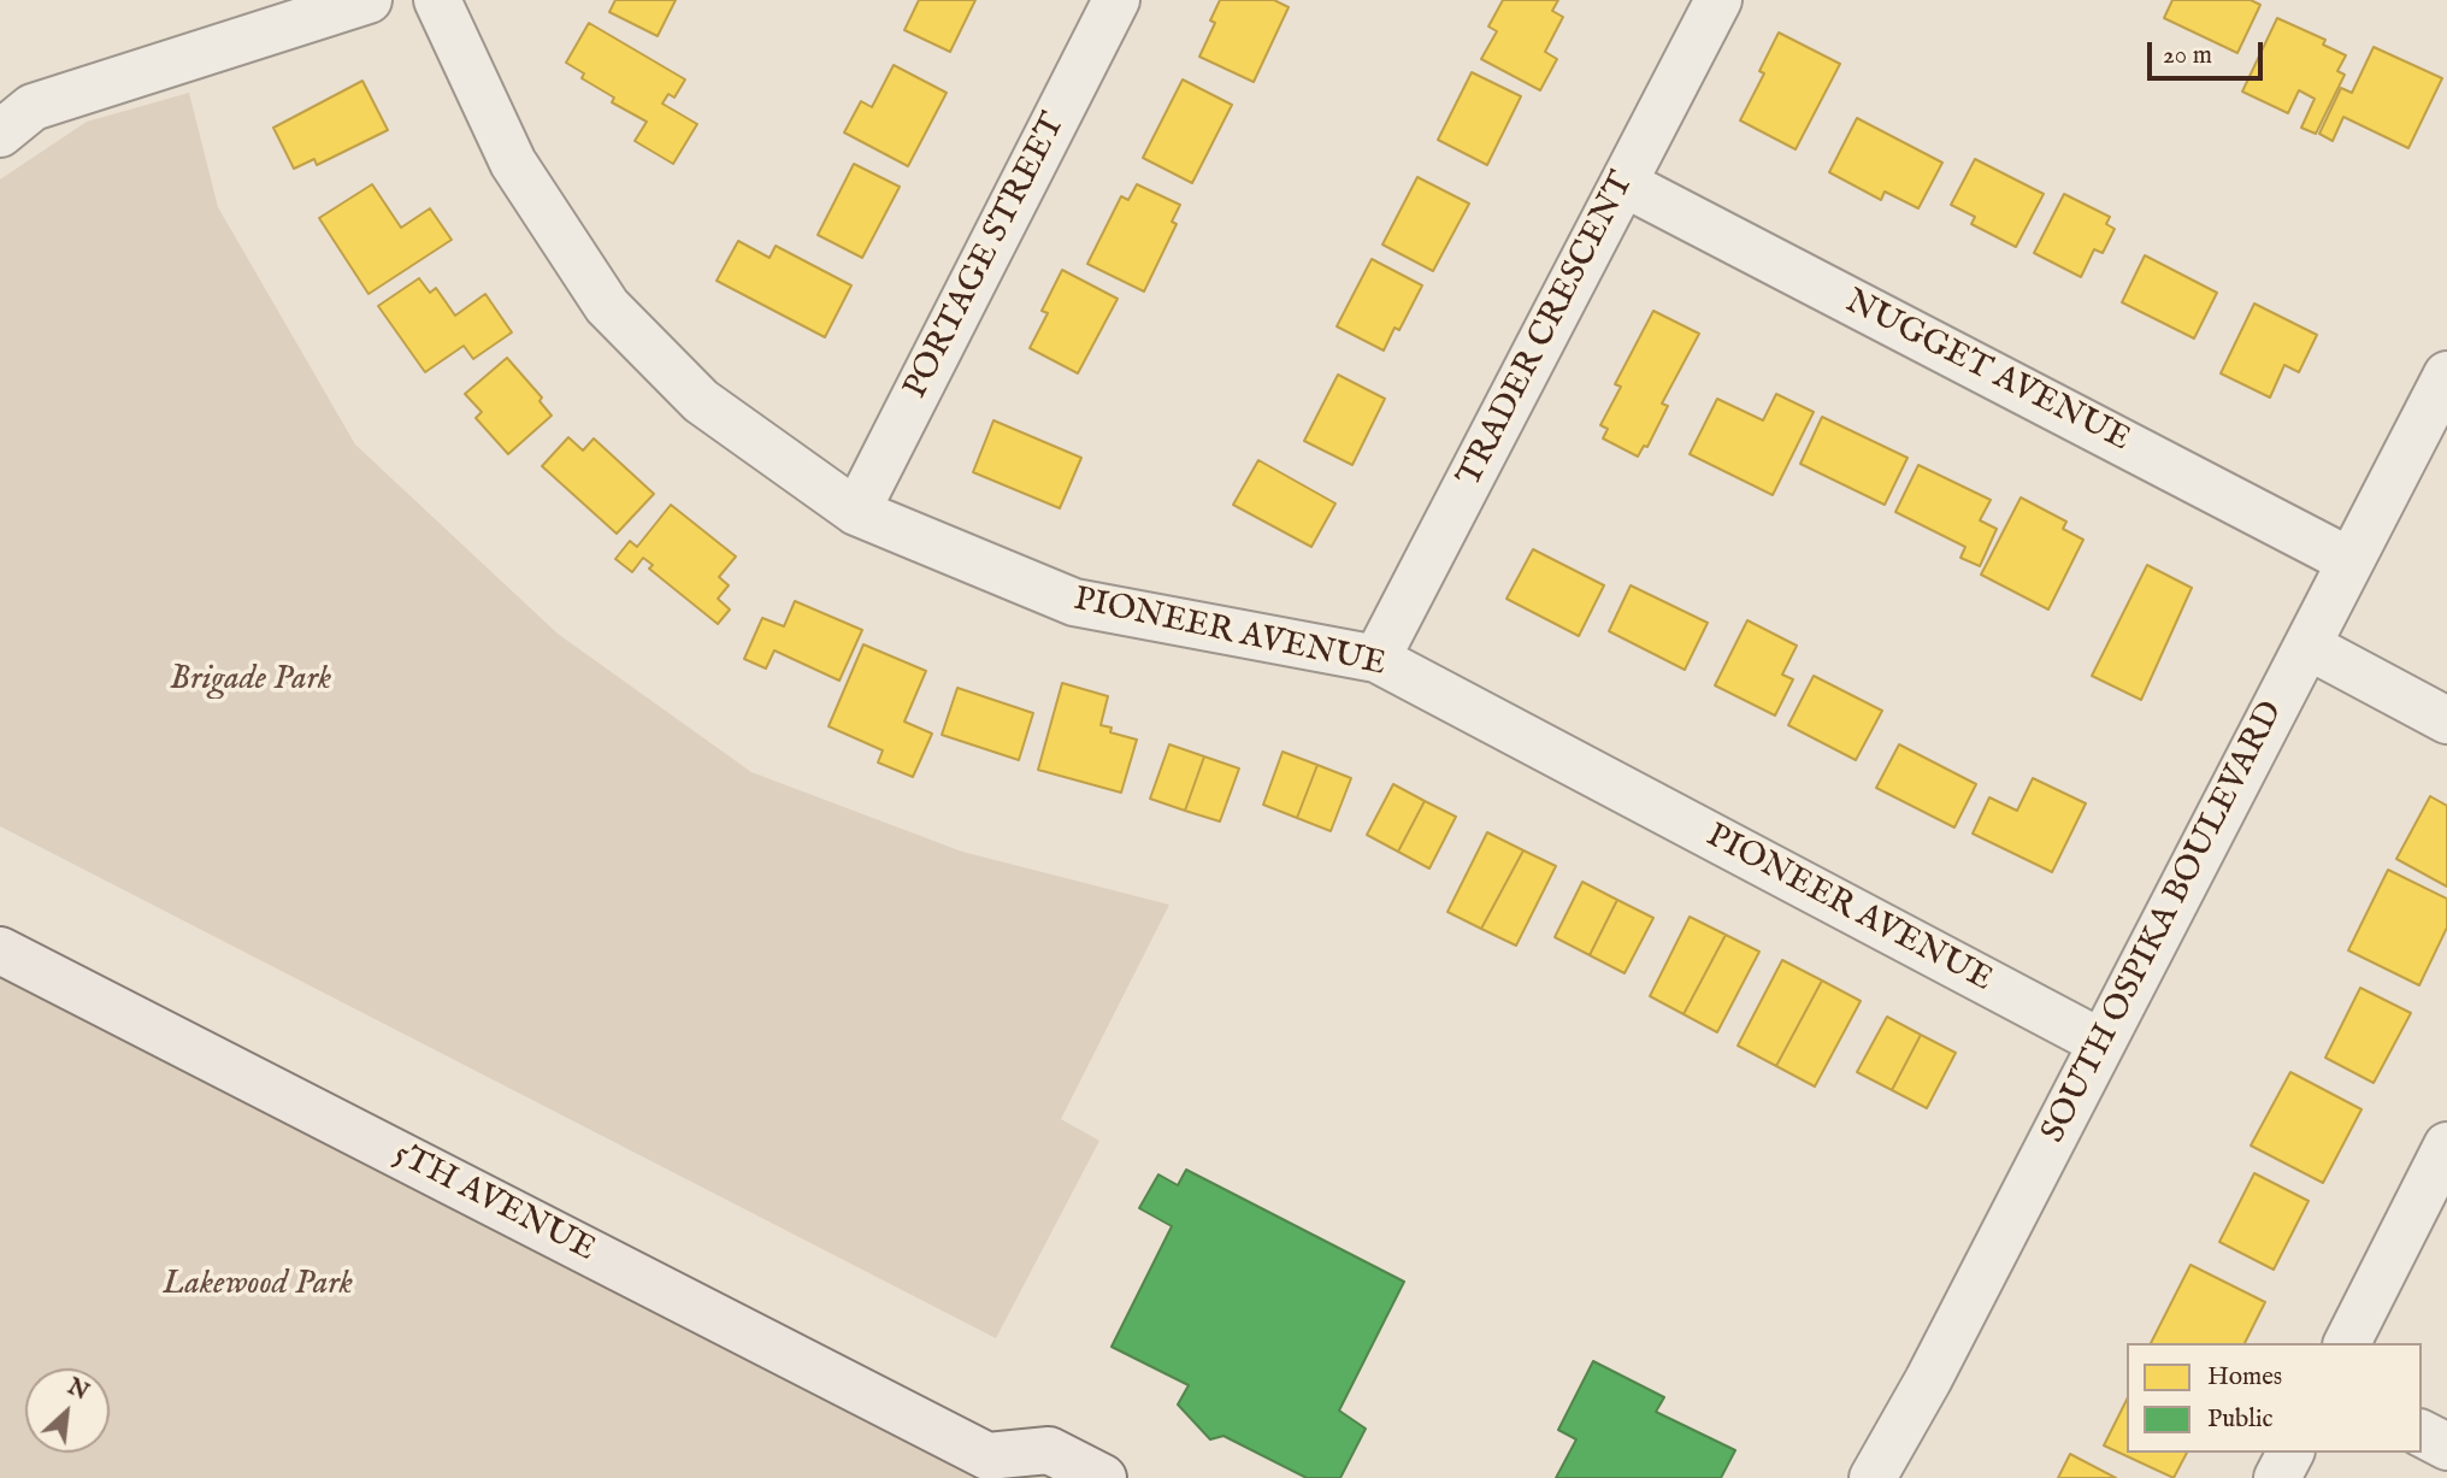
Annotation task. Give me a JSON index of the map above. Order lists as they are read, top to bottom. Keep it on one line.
{"streets":{"main road":["5TH AVENUE"],"street":["PORTAGE STREET","TRADER CRESCENT","NUGGET AVENUE","PIONEER AVENUE","SOUTH OSPIKA BOULEVARD"]},"crossings":[["PORTAGE STREET","PIONEER AVENUE"],["TRADER CRESCENT","NUGGET AVENUE"],["TRADER CRESCENT","PIONEER AVENUE"],["NUGGET AVENUE","SOUTH OSPIKA BOULEVARD"],["PIONEER AVENUE","SOUTH OSPIKA BOULEVARD"]],"parks":["Brigade Park","Lakewood Park"],"legend":["Homes","Public"],"scale_bar":"20 m","north":"top right"}
